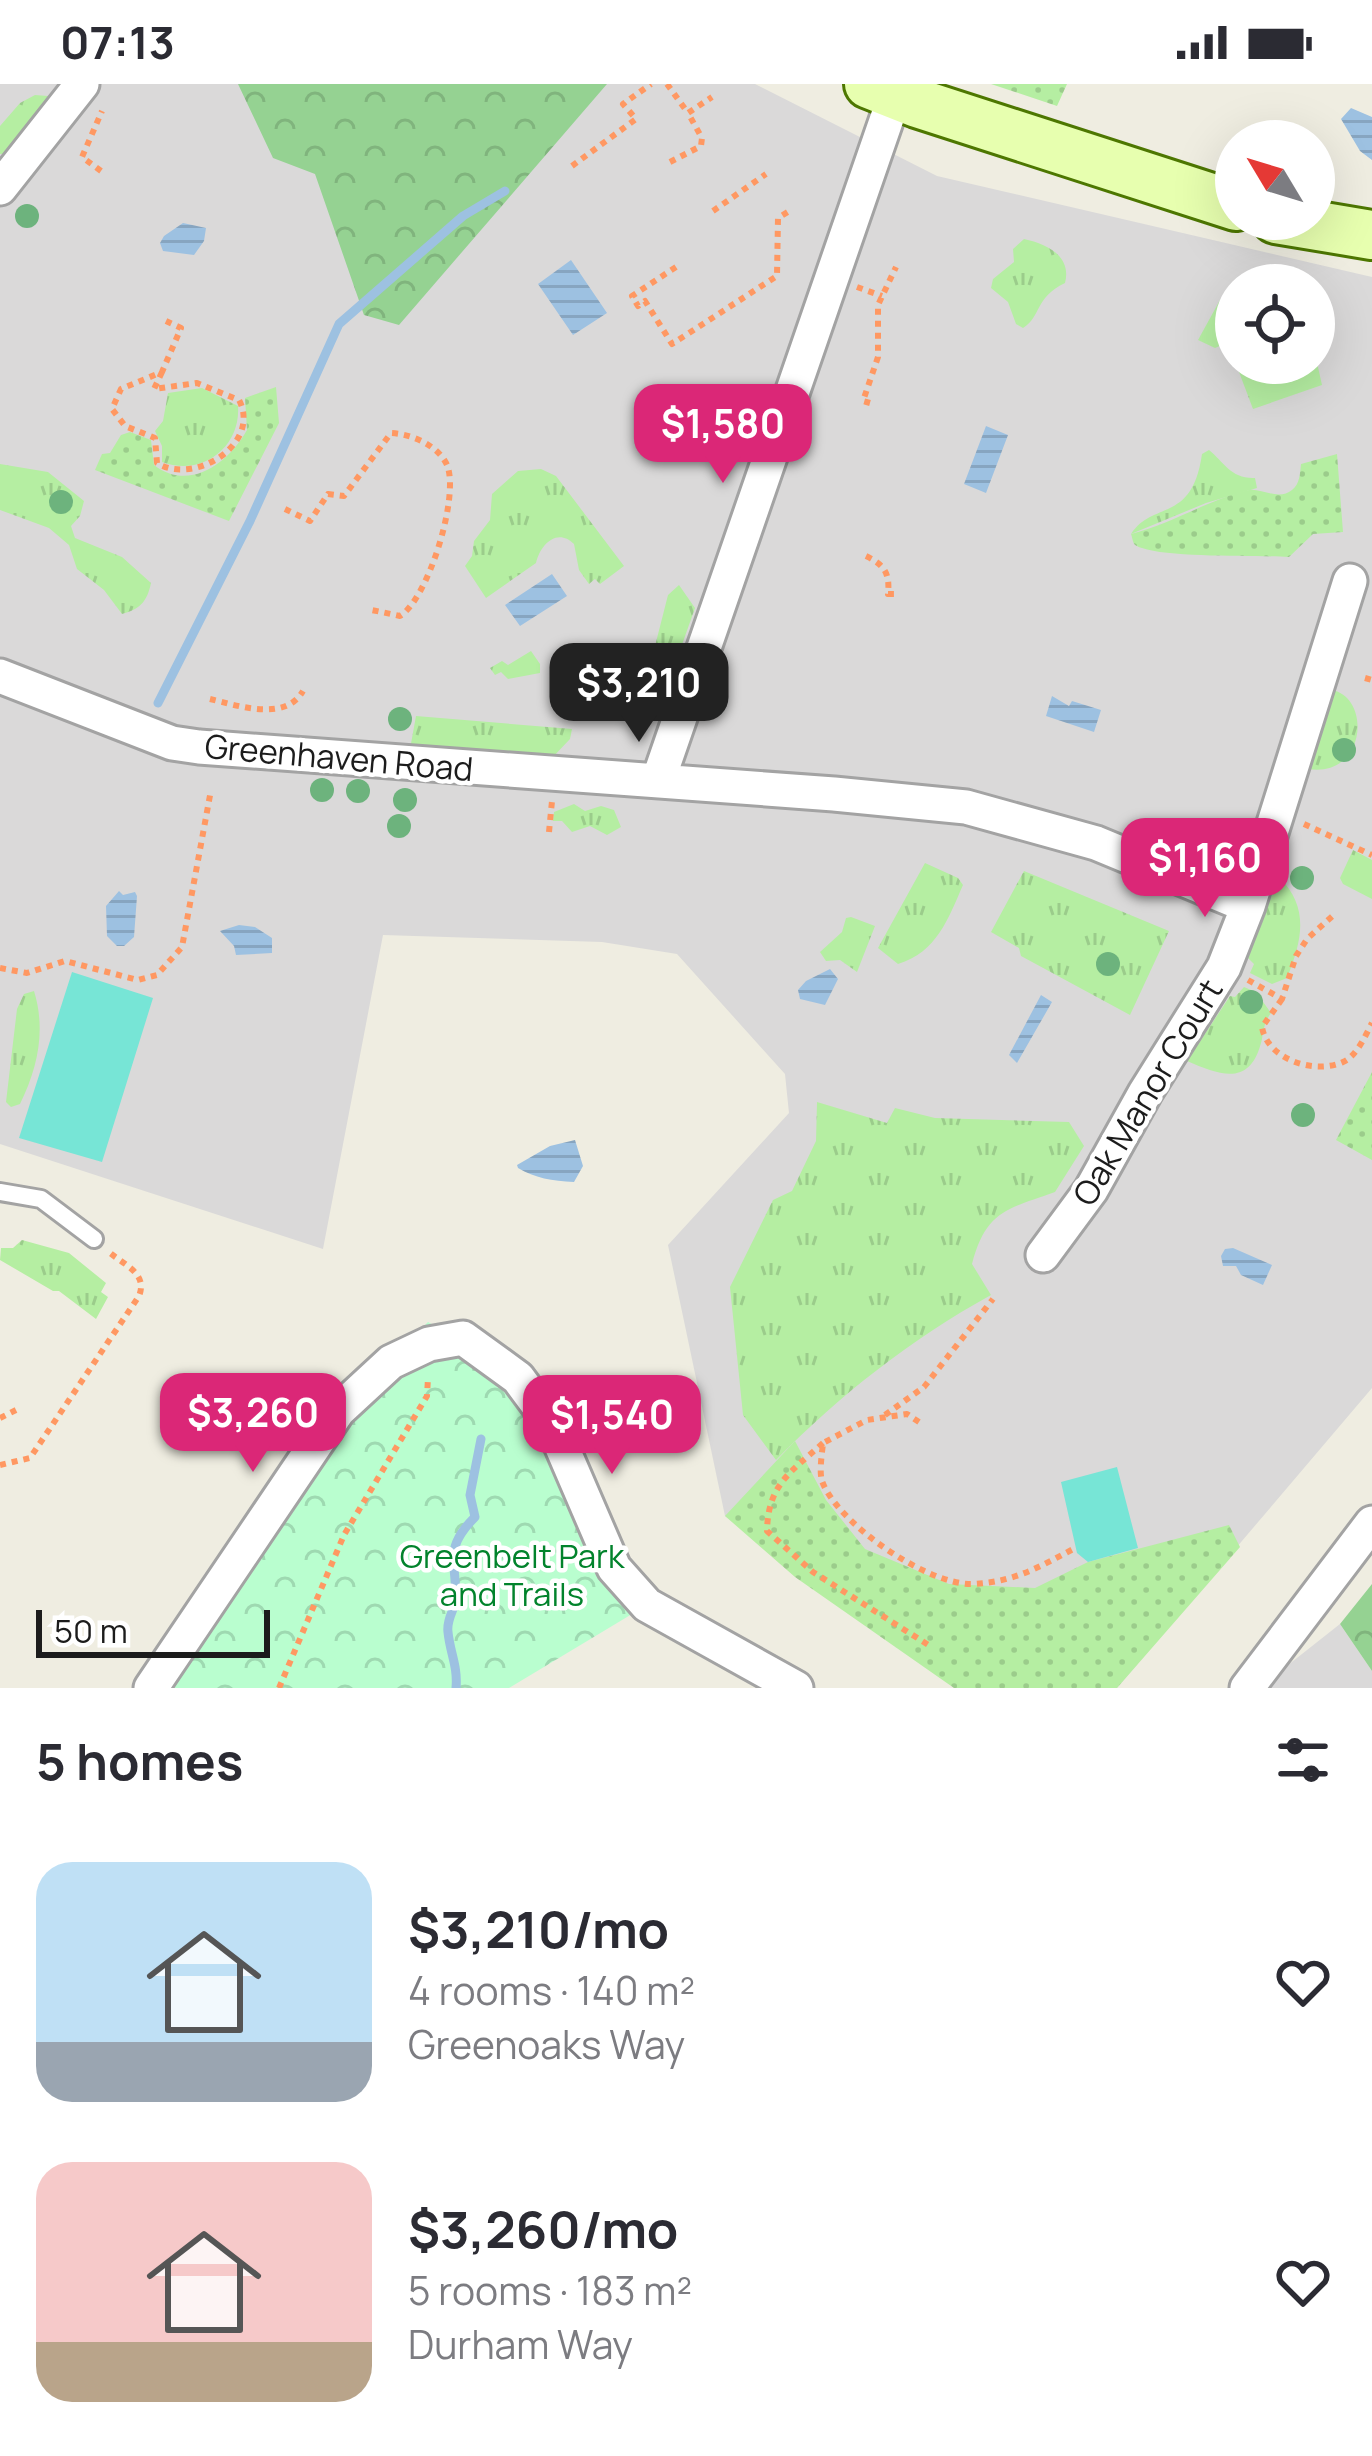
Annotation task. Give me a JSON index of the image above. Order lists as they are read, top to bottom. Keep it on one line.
{"streets":{"street":["Greenhaven Road","Oak Manor Court"]},"crossings":[["Greenhaven Road","Oak Manor Court"]],"parks":["Greenbelt Park and Trails"],"scale_bar":"50 m","north":"top left","page":{"status":"07:13","price":["$1,580","$3,210","$1,160","$3,260","$1,540"],"scale":"50 m","heading":"5 homes","list":[{"name":"$3,210/mo","note":"4 rooms · 140 m² · Greenoaks Way"},{"name":"$3,260/mo","note":"5 rooms · 183 m² · Durham Way"}]}}
